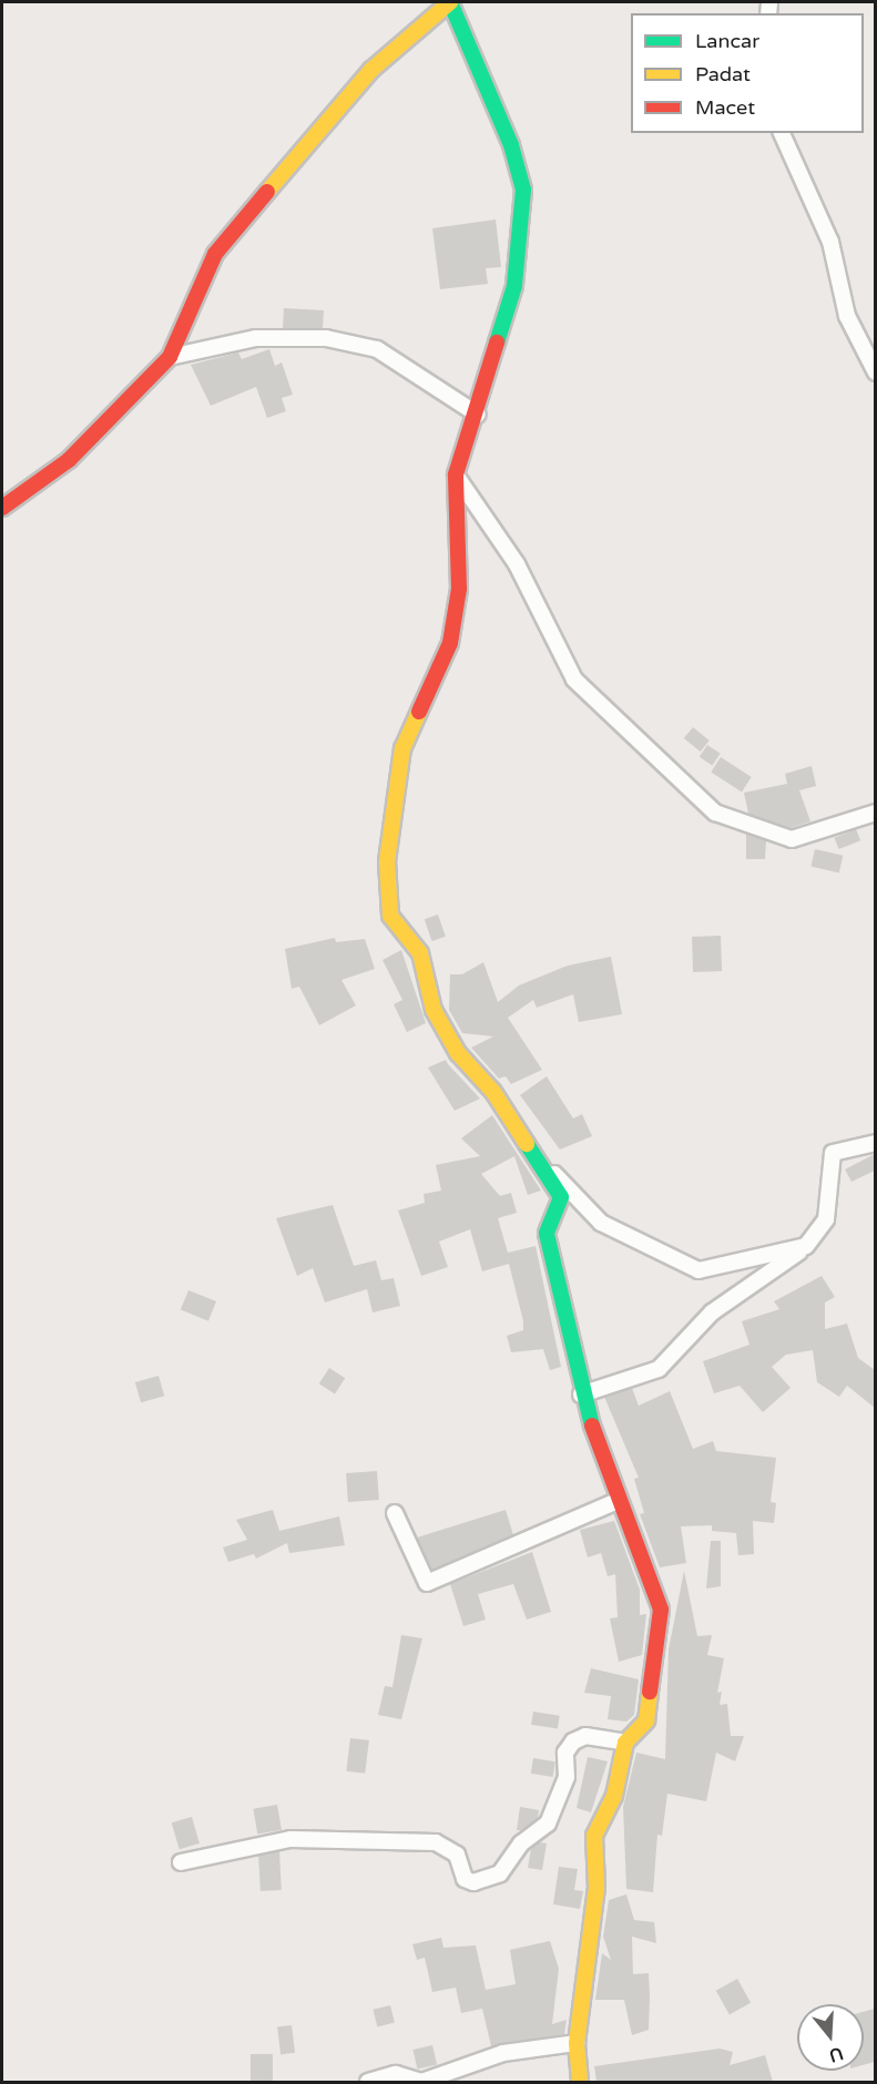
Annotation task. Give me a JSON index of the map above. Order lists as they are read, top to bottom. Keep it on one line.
{"legend":["Lancar","Padat","Macet"],"north":"bottom"}
